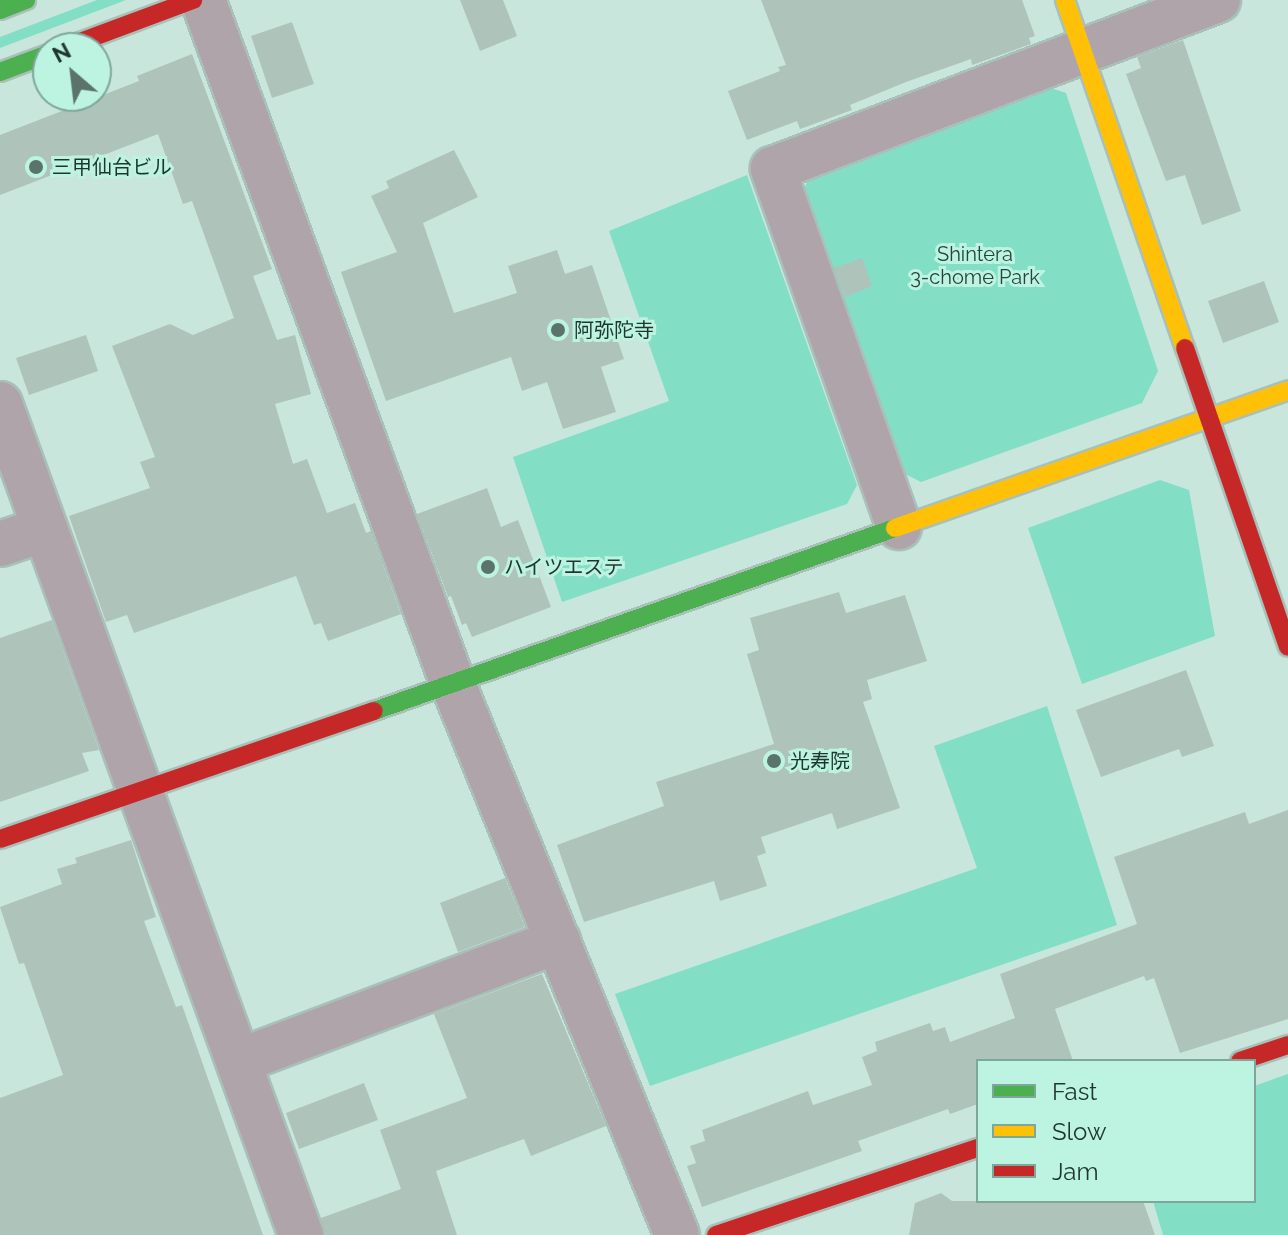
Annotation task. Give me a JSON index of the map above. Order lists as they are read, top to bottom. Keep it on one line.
{"parks":["Shintera 3-chome Park"],"places":["三甲仙台ビル","阿弥陀寺","ハイツエステ","光寿院"],"legend":["Fast","Slow","Jam"],"north":"top left"}
